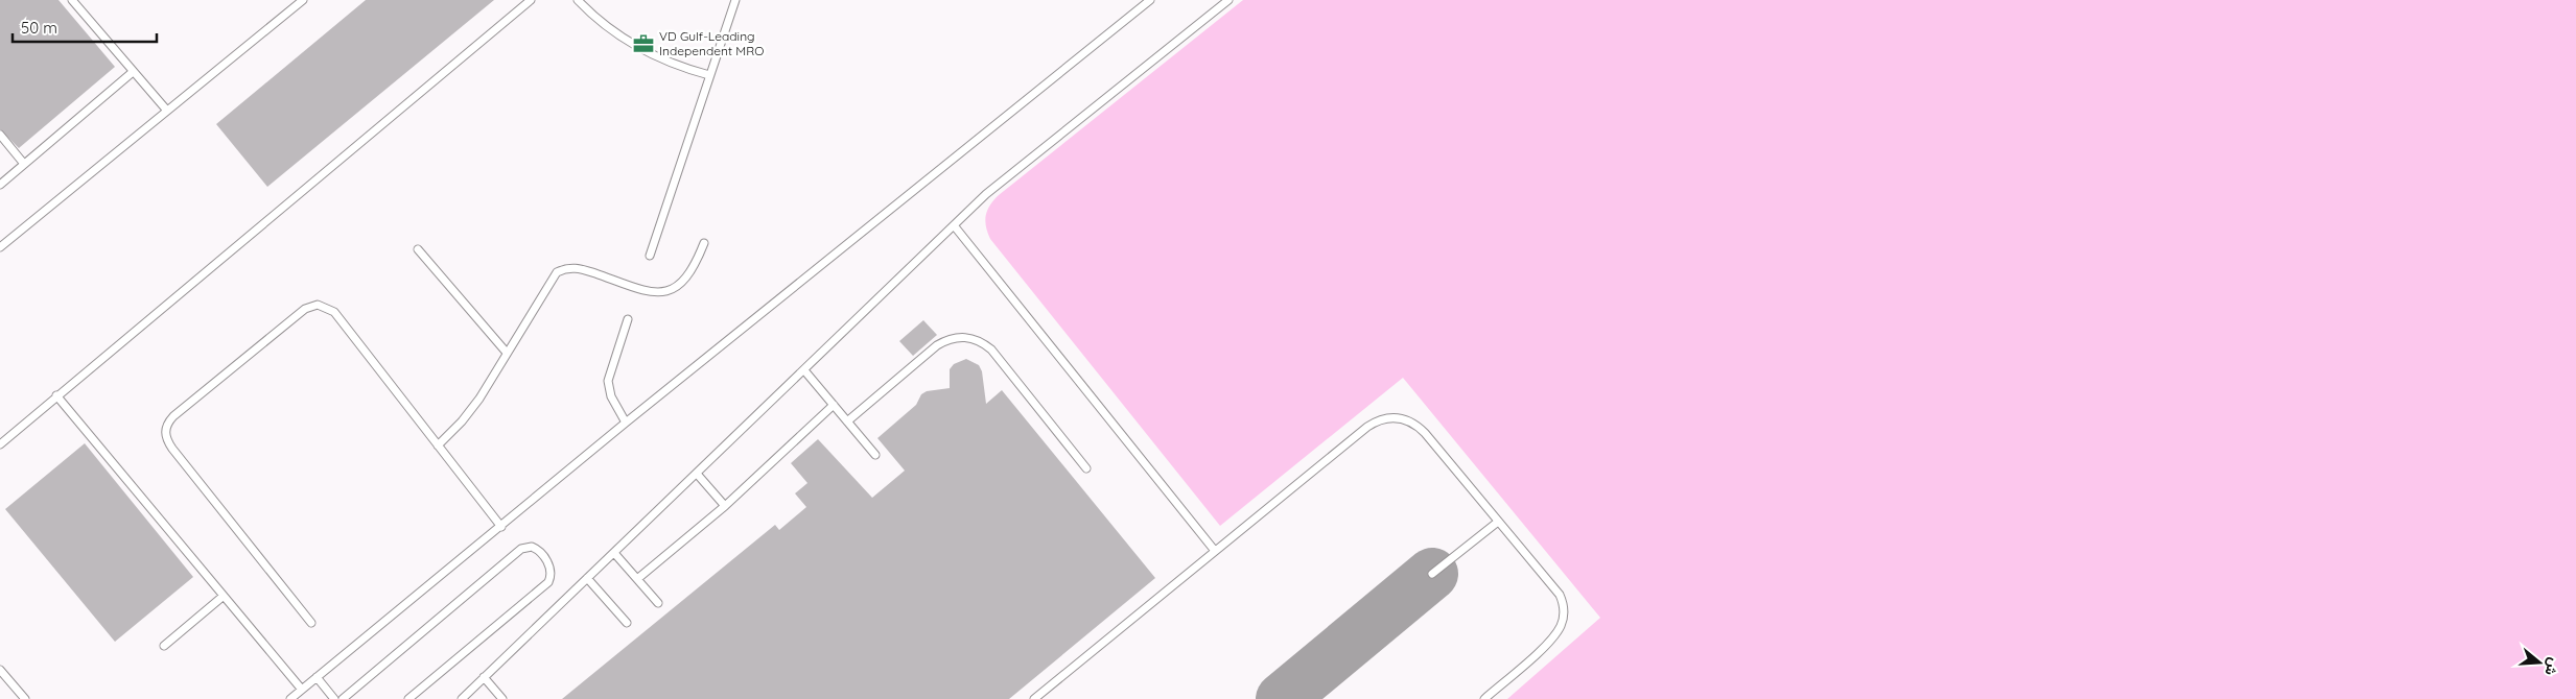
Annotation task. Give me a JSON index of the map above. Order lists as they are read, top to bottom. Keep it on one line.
{"places":{"office":["VD Gulf-Leading Independent MRO"]},"scale_bar":"50 m","north":"right"}
